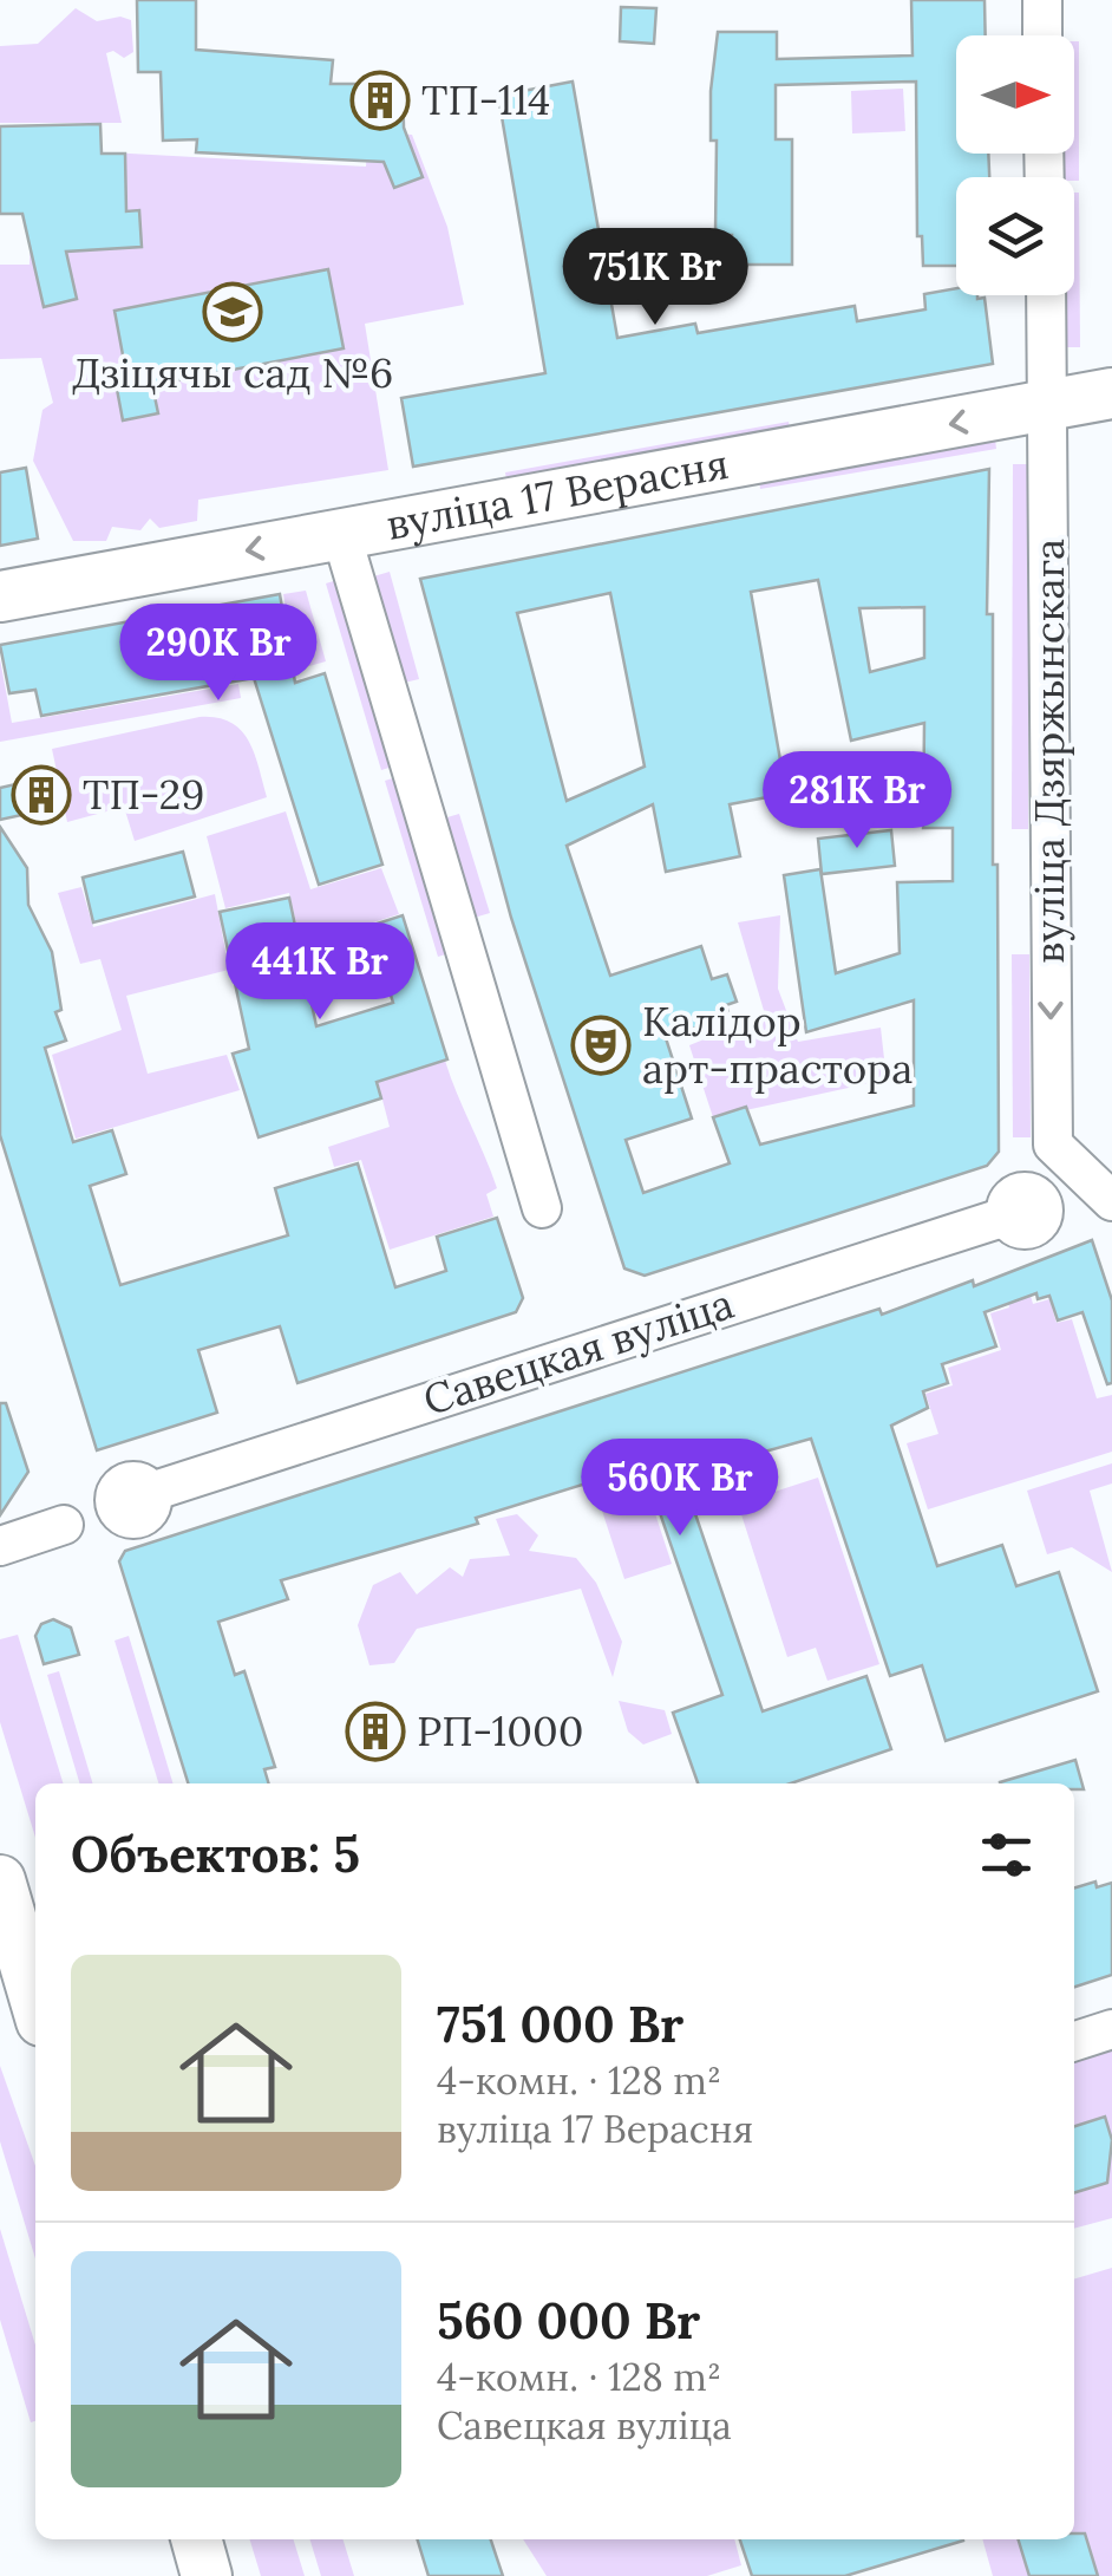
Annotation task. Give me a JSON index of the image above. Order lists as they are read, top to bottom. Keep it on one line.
{"streets":{"main road":["вуліца 17 Верасня"],"street":["вуліца Дзяржынскага","Савецкая вуліца"]},"crossings":[["вуліца 17 Верасня","вуліца Дзяржынскага"],["вуліца Дзяржынскага","Савецкая вуліца"]],"one_way":["вуліца 17 Верасня","вуліца Дзяржынскага"],"places":{"building":["ТП-114","ТП-29","РП-1000"],"school or university":["Дзіцячы сад №6"],"theatre":["Калідор арт-прастора"]},"north":"right","page":{"price":["751K Br","290K Br","281K Br","441K Br","560K Br"],"heading":"Объектов: 5","list":[{"name":"751 000 Br","note":"4-комн. · 128 m² · вуліца 17 Верасня"},{"name":"560 000 Br","note":"4-комн. · 128 m² · Савецкая вуліца"}]}}
